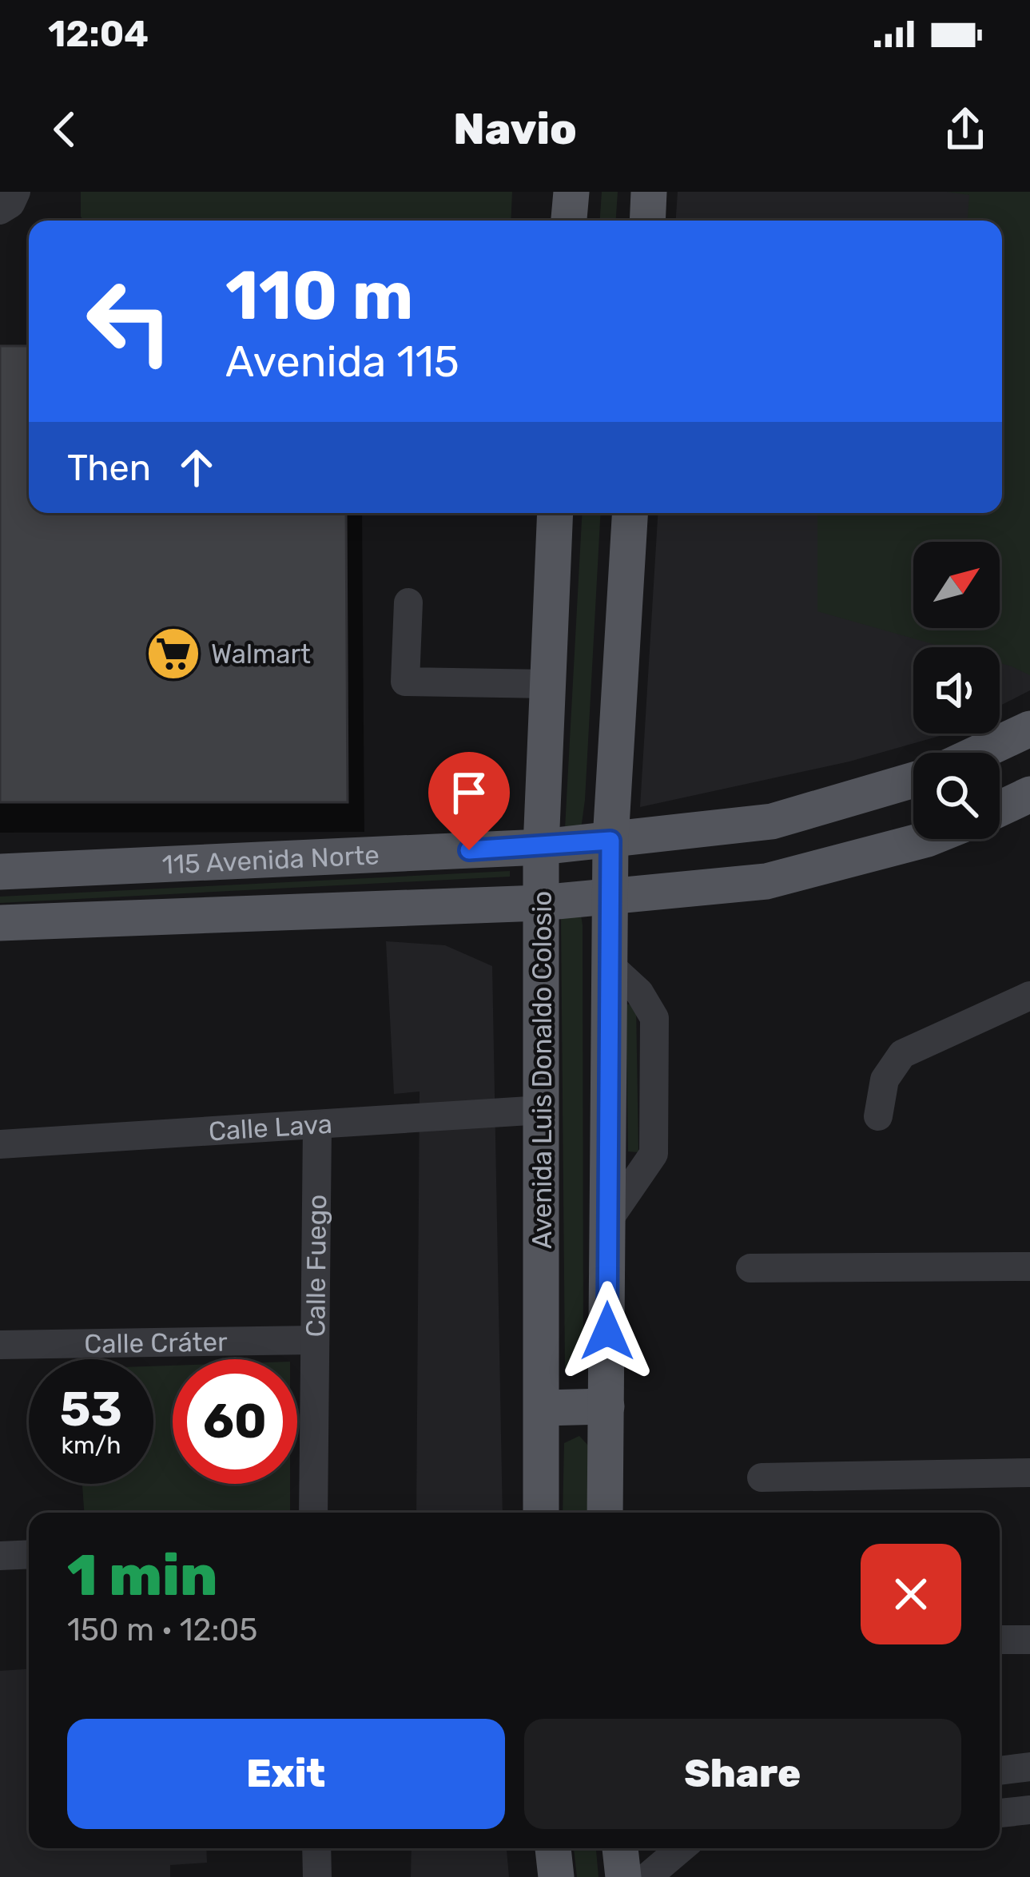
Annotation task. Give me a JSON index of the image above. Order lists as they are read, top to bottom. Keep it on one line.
{"streets":{"main road":["115 Avenida Norte","Avenida Luis Donaldo Colosio"],"street":["Calle Lava","Calle Fuego","Calle Cráter"]},"crossings":[["115 Avenida Norte","Avenida Luis Donaldo Colosio"],["Avenida Luis Donaldo Colosio","Calle Lava"],["Calle Lava","Calle Fuego"],["Calle Fuego","Calle Cráter"]],"places":{"supermarket":["Walmart"]},"north":"top right","page":{"status":"12:04","header":"Navio","turn":["110 m","Avenida 115"],"then":"Then","speed":"53 km/h","limit":"60","heading":["1 min","150 m · 12:05"],"buttons":["Exit","Share"]}}
